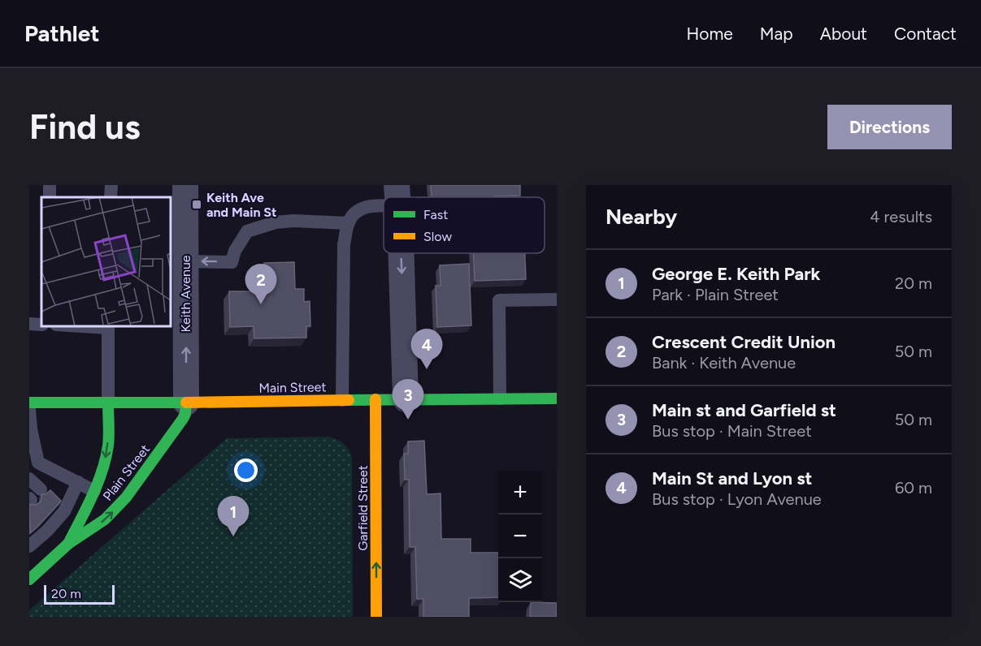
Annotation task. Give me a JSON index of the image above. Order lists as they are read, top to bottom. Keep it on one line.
{"streets":{"main road":["Main Street","Plain Street","Garfield Street"],"street":["Keith Avenue"]},"crossings":[["Keith Avenue","Main Street"],["Keith Avenue","Plain Street"],["Main Street","Plain Street"],["Main Street","Garfield Street"]],"one_way":["Garfield Street"],"places":{"transit":["Keith Ave and Main St"]},"legend":["Fast","Slow"],"scale_bar":"20 m","page":{"header":"Pathlet","nav":["Home","Map","About","Contact"],"buttons":"Directions","title":"Find us","heading":["Nearby","4 results"],"list":[{"mark":"1","name":"George E. Keith Park","note":"Park · Plain Street","value":"20 m"},{"mark":"2","name":"Crescent Credit Union","note":"Bank · Keith Avenue","value":"50 m"},{"mark":"3","name":"Main st and Garfield st","note":"Bus stop · Main Street","value":"50 m"},{"mark":"4","name":"Main St and Lyon st","note":"Bus stop · Lyon Avenue","value":"60 m"}],"pins":["2","4","3","1"],"map_buttons":["+","−"],"scale":"20 m"}}
